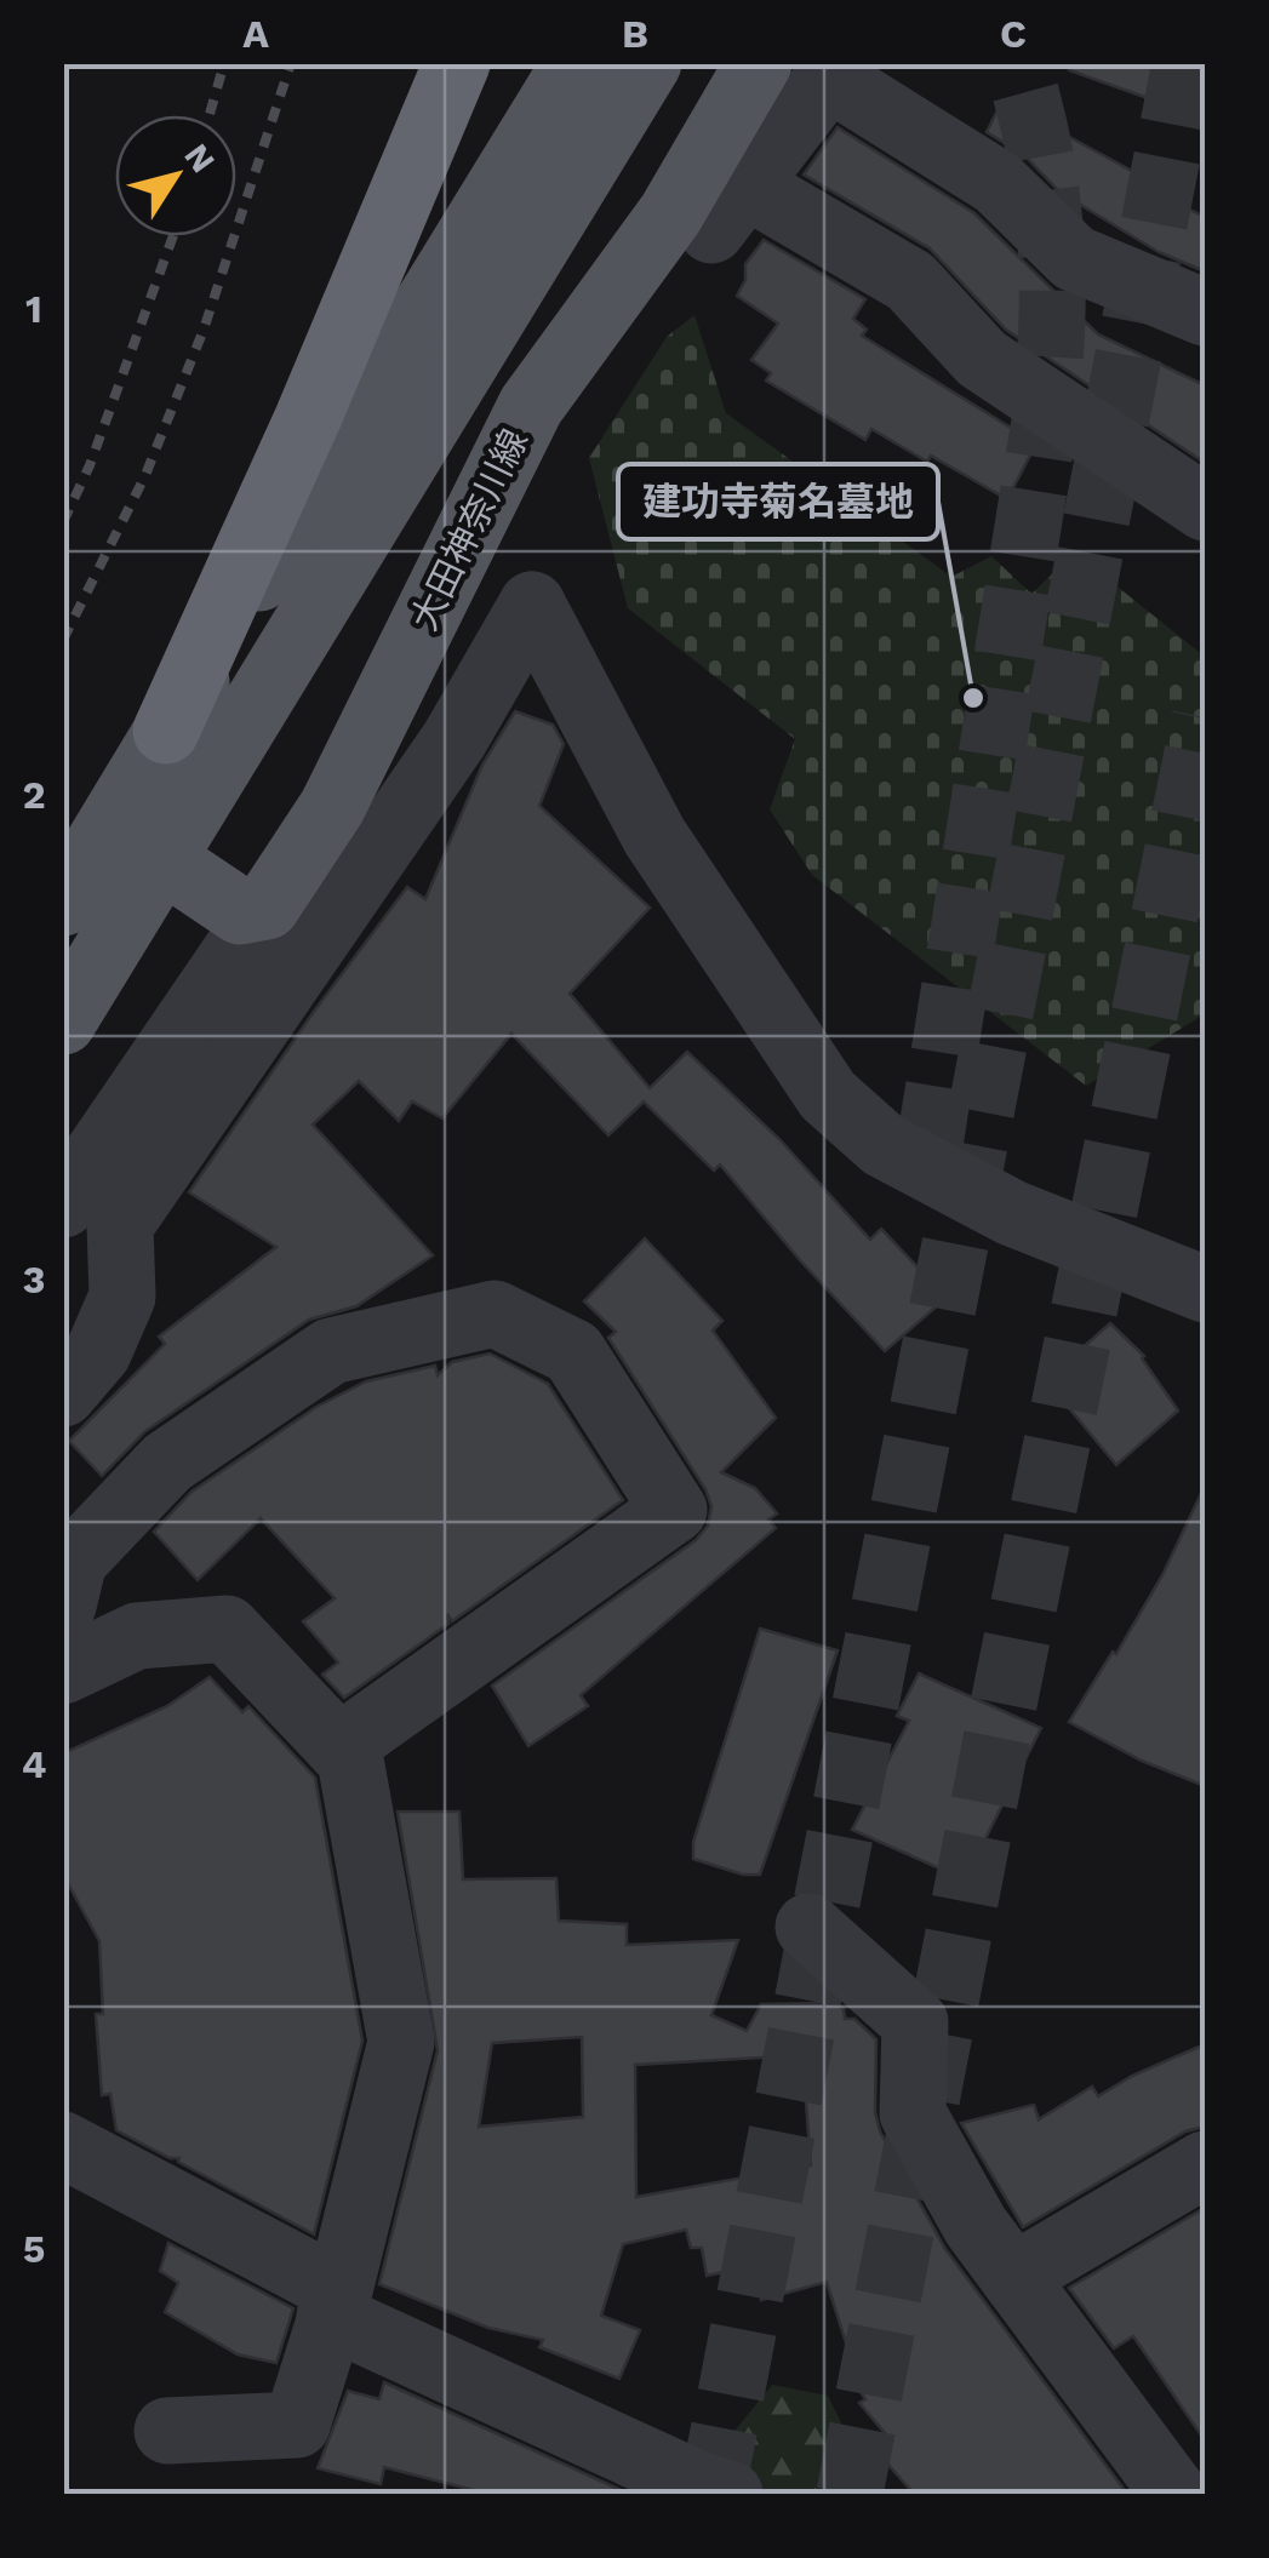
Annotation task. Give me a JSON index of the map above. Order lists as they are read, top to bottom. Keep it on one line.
{"streets":{"main road":["大田神奈川線"]},"places":["建功寺菊名墓地"],"north":"top right","grid":{"columns":["A","B","C"],"rows":["1","2","3","4","5"]}}
